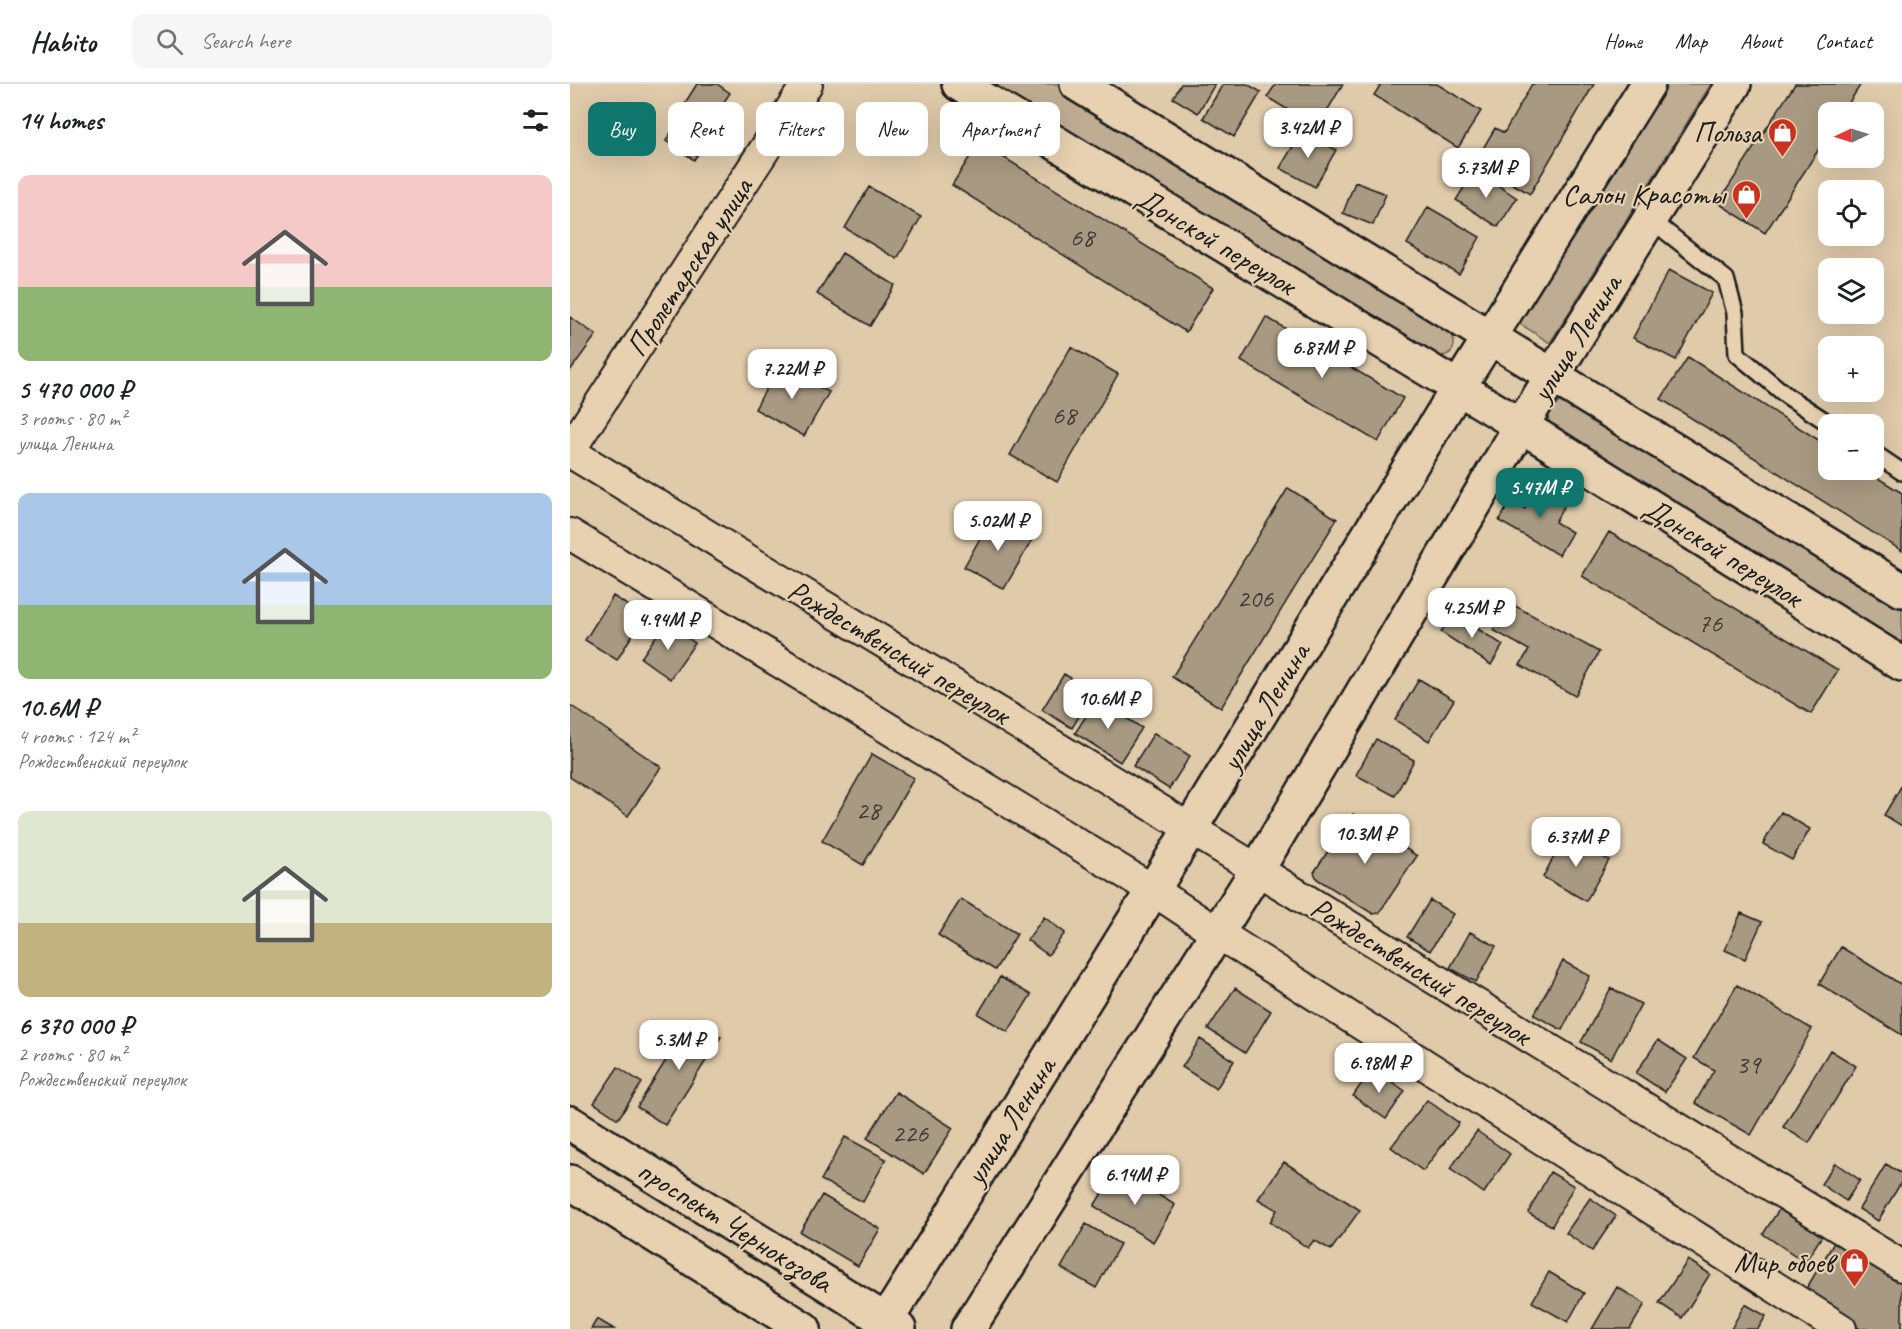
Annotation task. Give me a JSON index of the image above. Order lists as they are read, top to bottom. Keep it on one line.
{"streets":{"main road":["Донской переулок","улица Ленина","проспект Чернокозова"],"street":["Пролетарская улица","Рождественский переулок"]},"crossings":[["Донской переулок","улица Ленина"],["Пролетарская улица","Рождественский переулок"],["улица Ленина","Рождественский переулок"],["улица Ленина","проспект Чернокозова"]],"places":{"shop":["Польза","Салон Красоты","Мир обоев"]},"house_numbers":["68","68","206","76","28","39","226"],"north":"left","page":{"header":"Habito","search":"Search here","nav":["Home","Map","About","Contact"],"heading":"14 homes","map_buttons":["+","−"],"chip":["Buy","Rent","Filters","New","Apartment"],"price":["3.42M ₽","5.73M ₽","6.87M ₽","7.22M ₽","5.47M ₽","5.02M ₽","4.25M ₽","4.94M ₽","10.6M ₽","10.3M ₽","6.37M ₽","5.3M ₽","6.98M ₽","6.14M ₽"],"list":[{"name":"5 470 000 ₽","note":"3 rooms · 80 m² · улица Ленина"},{"name":"10.6M ₽","note":"4 rooms · 124 m² · Рождественский переулок"},{"name":"6 370 000 ₽","note":"2 rooms · 80 m² · Рождественский переулок"}]}}
